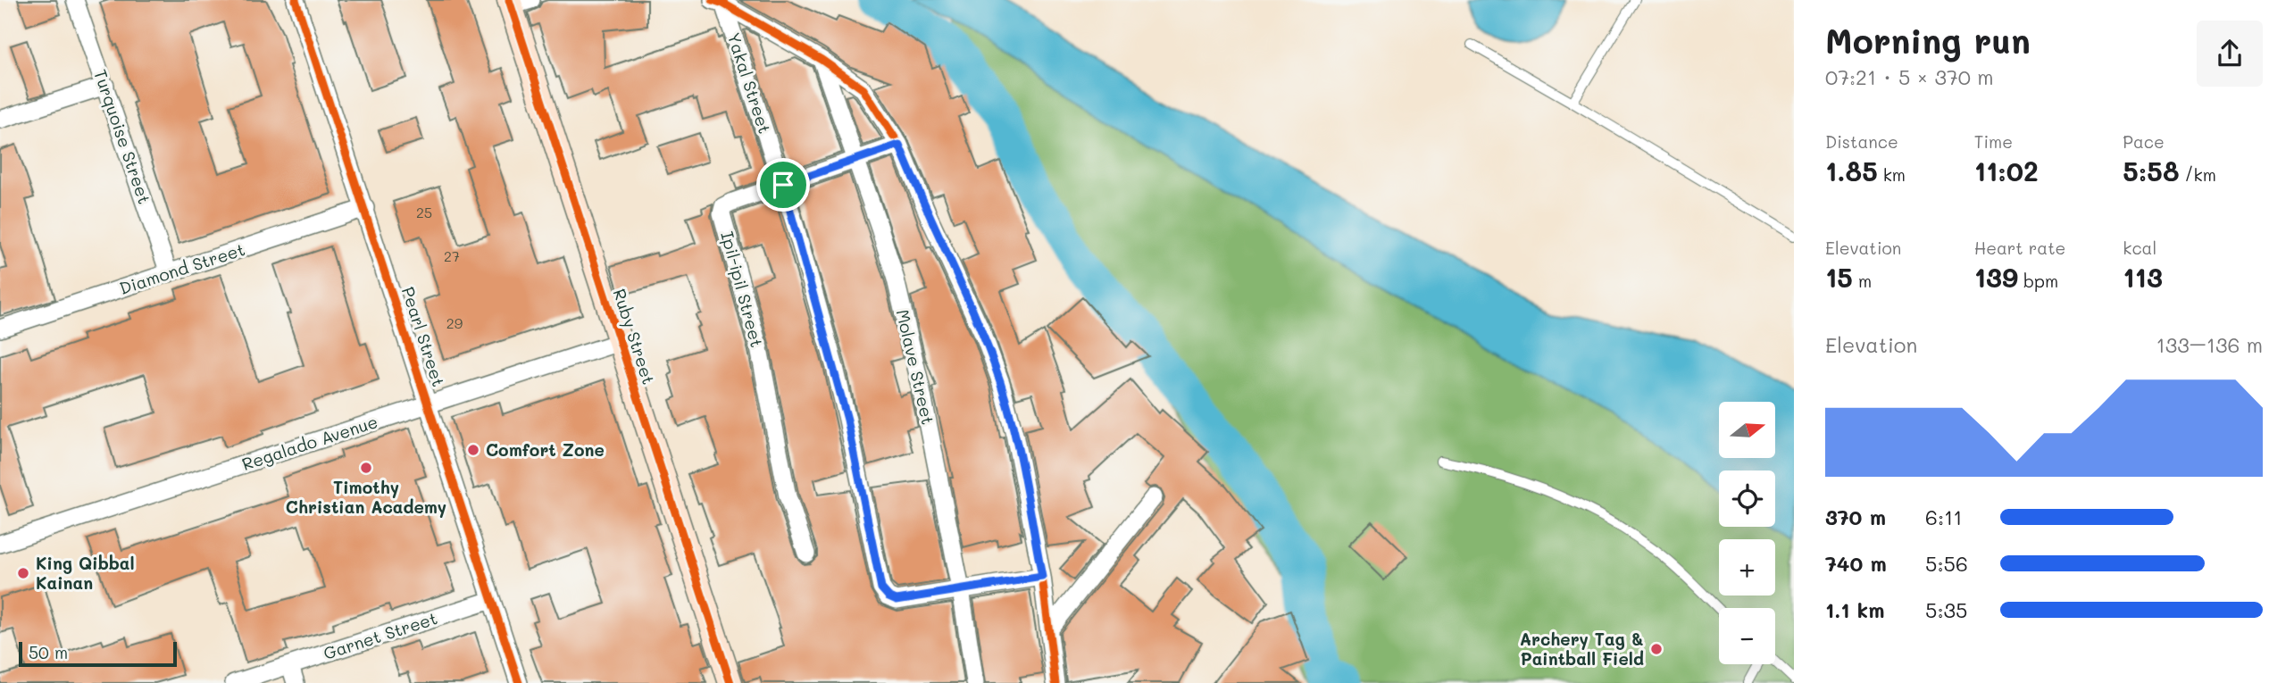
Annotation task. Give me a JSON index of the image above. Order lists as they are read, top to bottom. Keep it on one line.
{"streets":{"street":["Yakal Street","Turquoise Street","Diamond Street","Ipil-ipil Street","Pearl Street","Ruby Street","Molave Street","Regalado Avenue","Garnet Street"]},"crossings":[["Yakal Street","Ipil-ipil Street"],["Yakal Street","Molave Street"],["Turquoise Street","Diamond Street"],["Diamond Street","Pearl Street"],["Ipil-ipil Street","Molave Street"],["Pearl Street","Regalado Avenue"],["Pearl Street","Garnet Street"],["Ruby Street","Regalado Avenue"]],"places":["Comfort Zone","Timothy Christian Academy","King Qibbal Kainan","Archery Tag & Paintball Field"],"house_numbers":["25","27","29"],"scale_bar":"50 m","north":"right","page":{"heading":["Morning run","07:21 · 5 × 370 m"],"stats":[["Distance","1.85 km"],["Time","11:02"],["Pace","5:58 /km"],["Elevation","15 m"],["Heart rate","139 bpm"],["kcal","113"]],"chart":["Elevation","133–136 m"],"map_buttons":["+","−"],"list":[{"name":"370 m","note":"6:11"},{"name":"740 m","note":"5:56"},{"name":"1.1 km","note":"5:35"}],"scale":"50 m"}}
